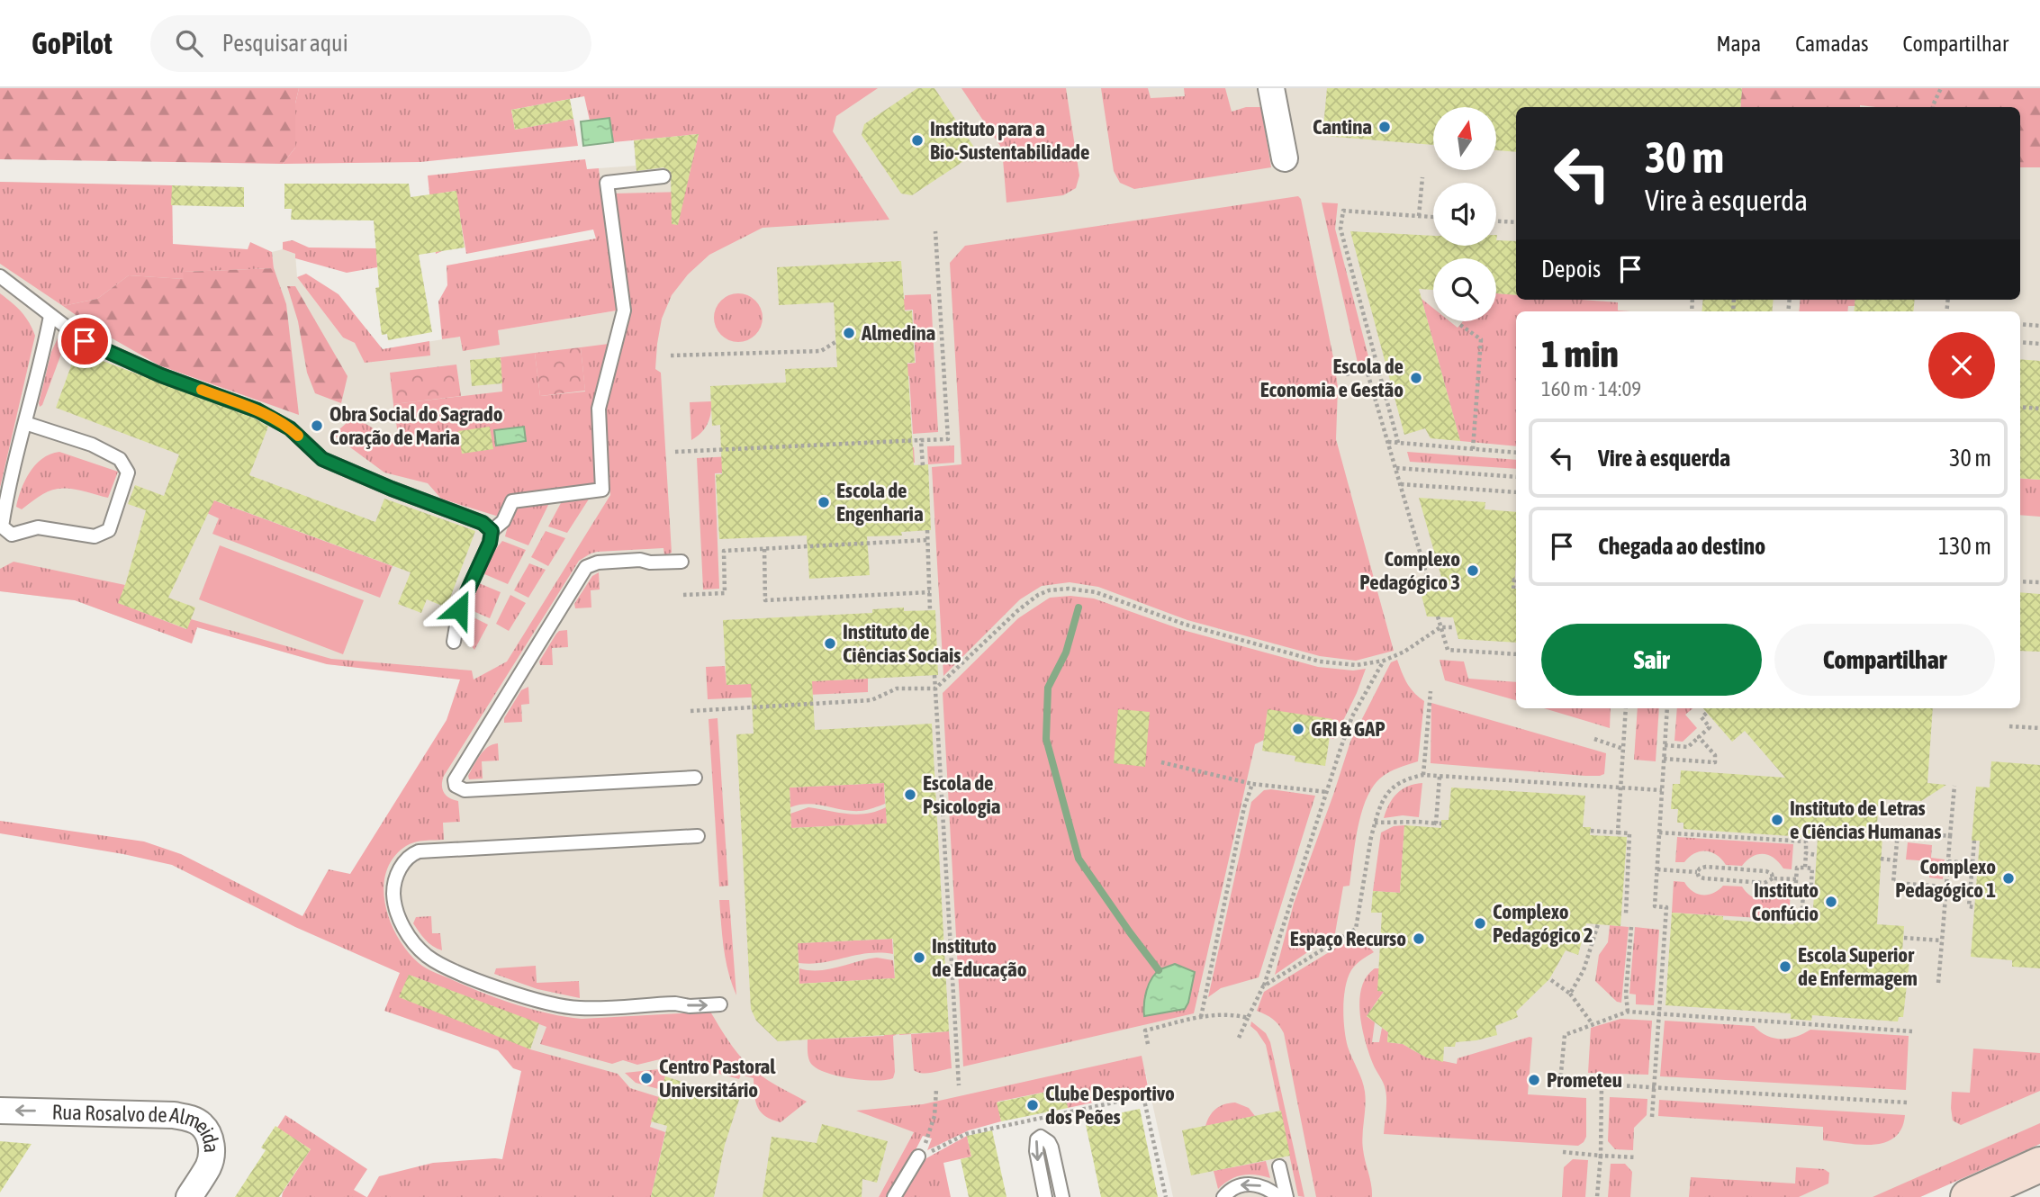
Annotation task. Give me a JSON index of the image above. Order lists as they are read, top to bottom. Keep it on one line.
{"streets":{"street":["Rua Rosalvo de Almeida"]},"places":["Cantina","Instituto para a Bio-Sustentabilidade","Almedina","Escola de Economia e Gestão","Obra Social do Sagrado Coração de Maria","Escola de Engenharia","Complexo Pedagógico 3","Instituto de Ciências Sociais","GRI & GAP","Escola de Psicologia","Instituto de Letras e Ciências Humanas","Complexo Pedagógico 1","Instituto Confúcio","Complexo Pedagógico 2","Espaço Recurso","Instituto de Educação","Escola Superior de Enfermagem","Centro Pastoral Universitário","Prometeu","Clube Desportivo dos Peões"],"north":"top","page":{"header":"GoPilot","search":"Pesquisar aqui","nav":["Mapa","Camadas","Compartilhar"],"turn":["30 m","Vire à esquerda"],"then":"Depois","heading":["1 min","160 m · 14:09"],"list":[{"name":"Vire à esquerda","value":"30 m"},{"name":"Chegada ao destino","value":"130 m"}],"buttons":["Sair","Compartilhar"]}}
